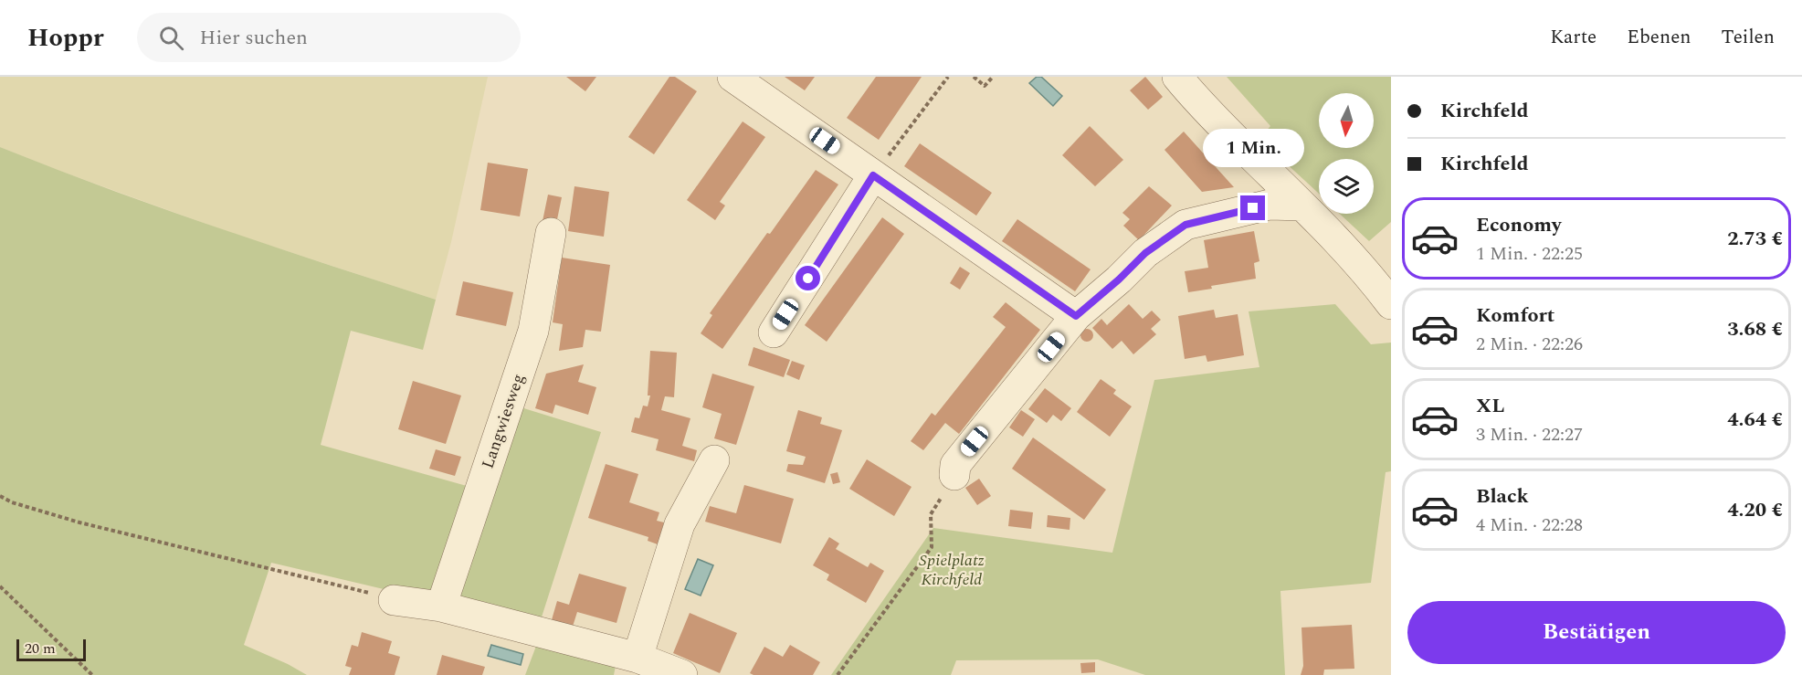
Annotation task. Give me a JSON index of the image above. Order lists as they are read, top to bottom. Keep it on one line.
{"streets":{"street":["Langwiesweg"]},"parks":["Spielplatz Kirchfeld"],"scale_bar":"20 m","north":"bottom","page":{"header":"Hoppr","search":"Hier suchen","nav":["Karte","Ebenen","Teilen"],"banner":["Kirchfeld","Kirchfeld"],"bubble":"1 Min.","list":[{"name":"Economy","note":"1 Min. · 22:25","value":"2.73 €"},{"name":"Komfort","note":"2 Min. · 22:26","value":"3.68 €"},{"name":"XL","note":"3 Min. · 22:27","value":"4.64 €"},{"name":"Black","note":"4 Min. · 22:28","value":"4.20 €"}],"buttons":"Bestätigen","scale":"20 m"}}
